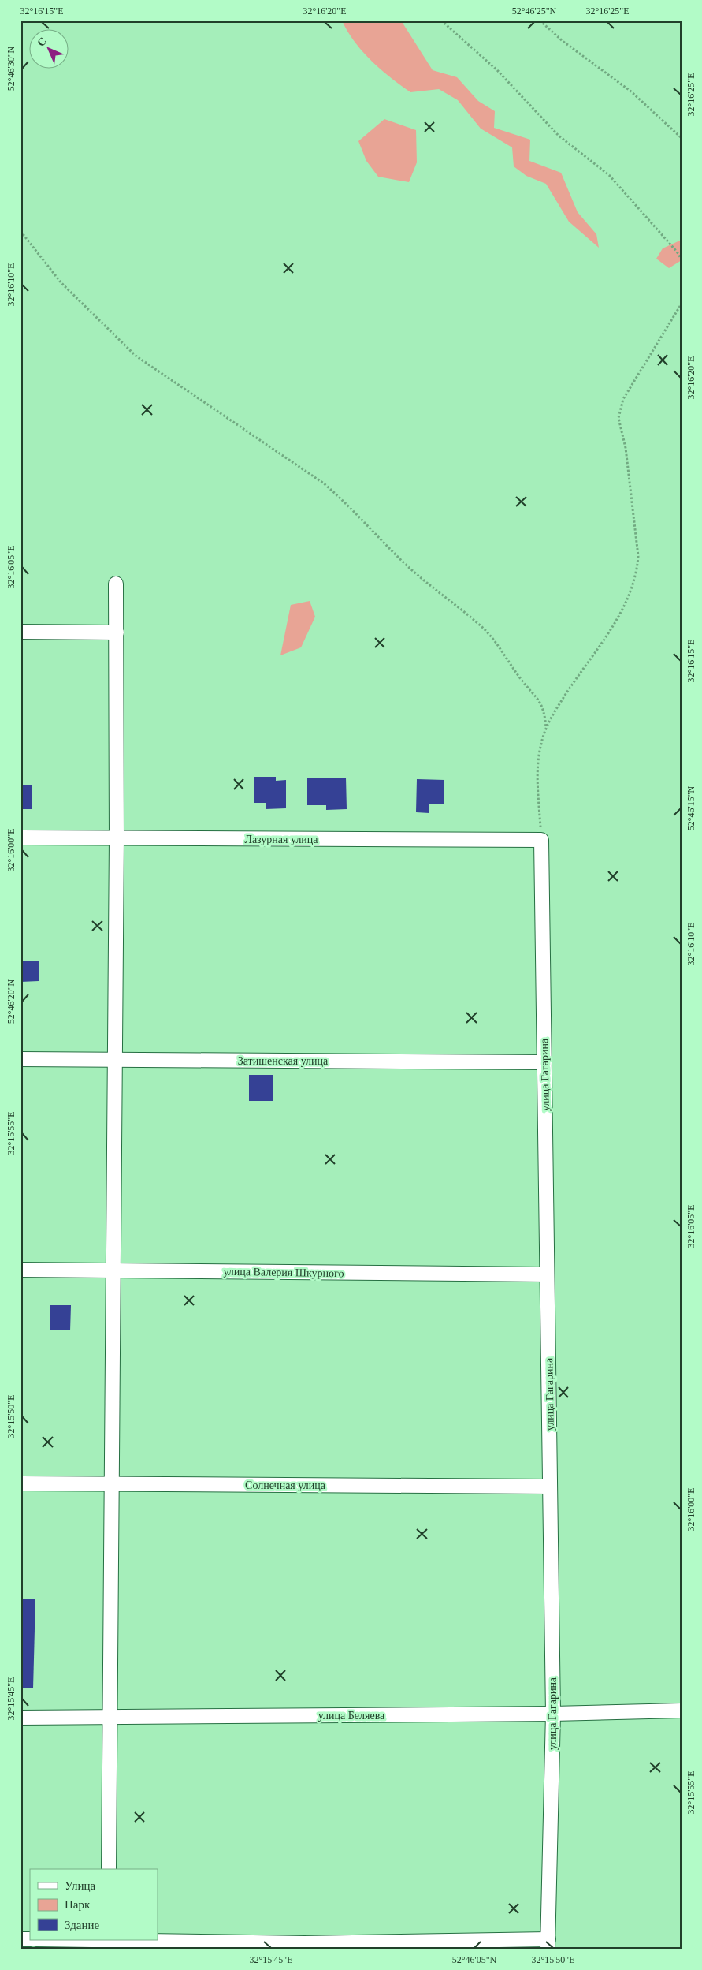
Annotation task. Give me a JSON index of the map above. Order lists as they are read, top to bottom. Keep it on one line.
{"streets":{"street":["Лазурная улица","Затишенская улица","улица Гагарина","улица Валерия Шкурного","Солнечная улица","улица Беляева"]},"crossings":[["Лазурная улица","улица Гагарина"],["Затишенская улица","улица Гагарина"],["улица Гагарина","улица Валерия Шкурного"],["улица Гагарина","Солнечная улица"],["улица Гагарина","улица Беляева"]],"legend":["Улица","Парк","Здание"],"north":"top left","coordinates":["32°16'15\"E","32°16'20\"E","52°46'25\"N","32°16'25\"E","52°46'30\"N","32°16'10\"E","32°16'05\"E","52°46'15\"N","32°16'00\"E","52°46'20\"N","32°15'55\"E","32°15'50\"E","32°15'45\"E","52°46'05\"N"]}
